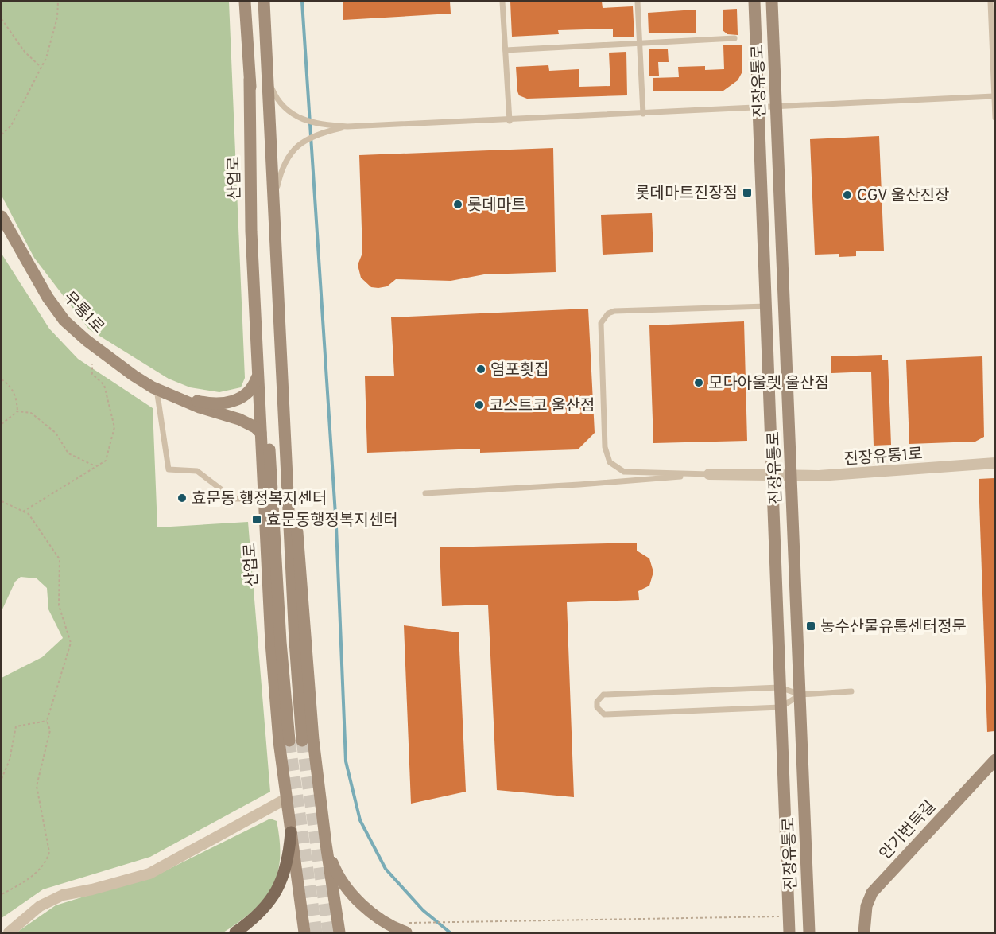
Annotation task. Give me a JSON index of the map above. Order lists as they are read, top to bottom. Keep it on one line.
{"streets":{"main road":["진장유통로","산업로","무룡1로","안기번득길"],"street":["진장유통1로"]},"crossings":[["진장유통로","진장유통1로"]],"places":{"transit":["롯데마트진장점","효문동행정복지센터","농수산물유통센터정문"],"other":["CGV 울산진장","롯데마트","염포횟집","모다아울렛 울산점","코스트코 울산점","효문동 행정복지센터"]}}
